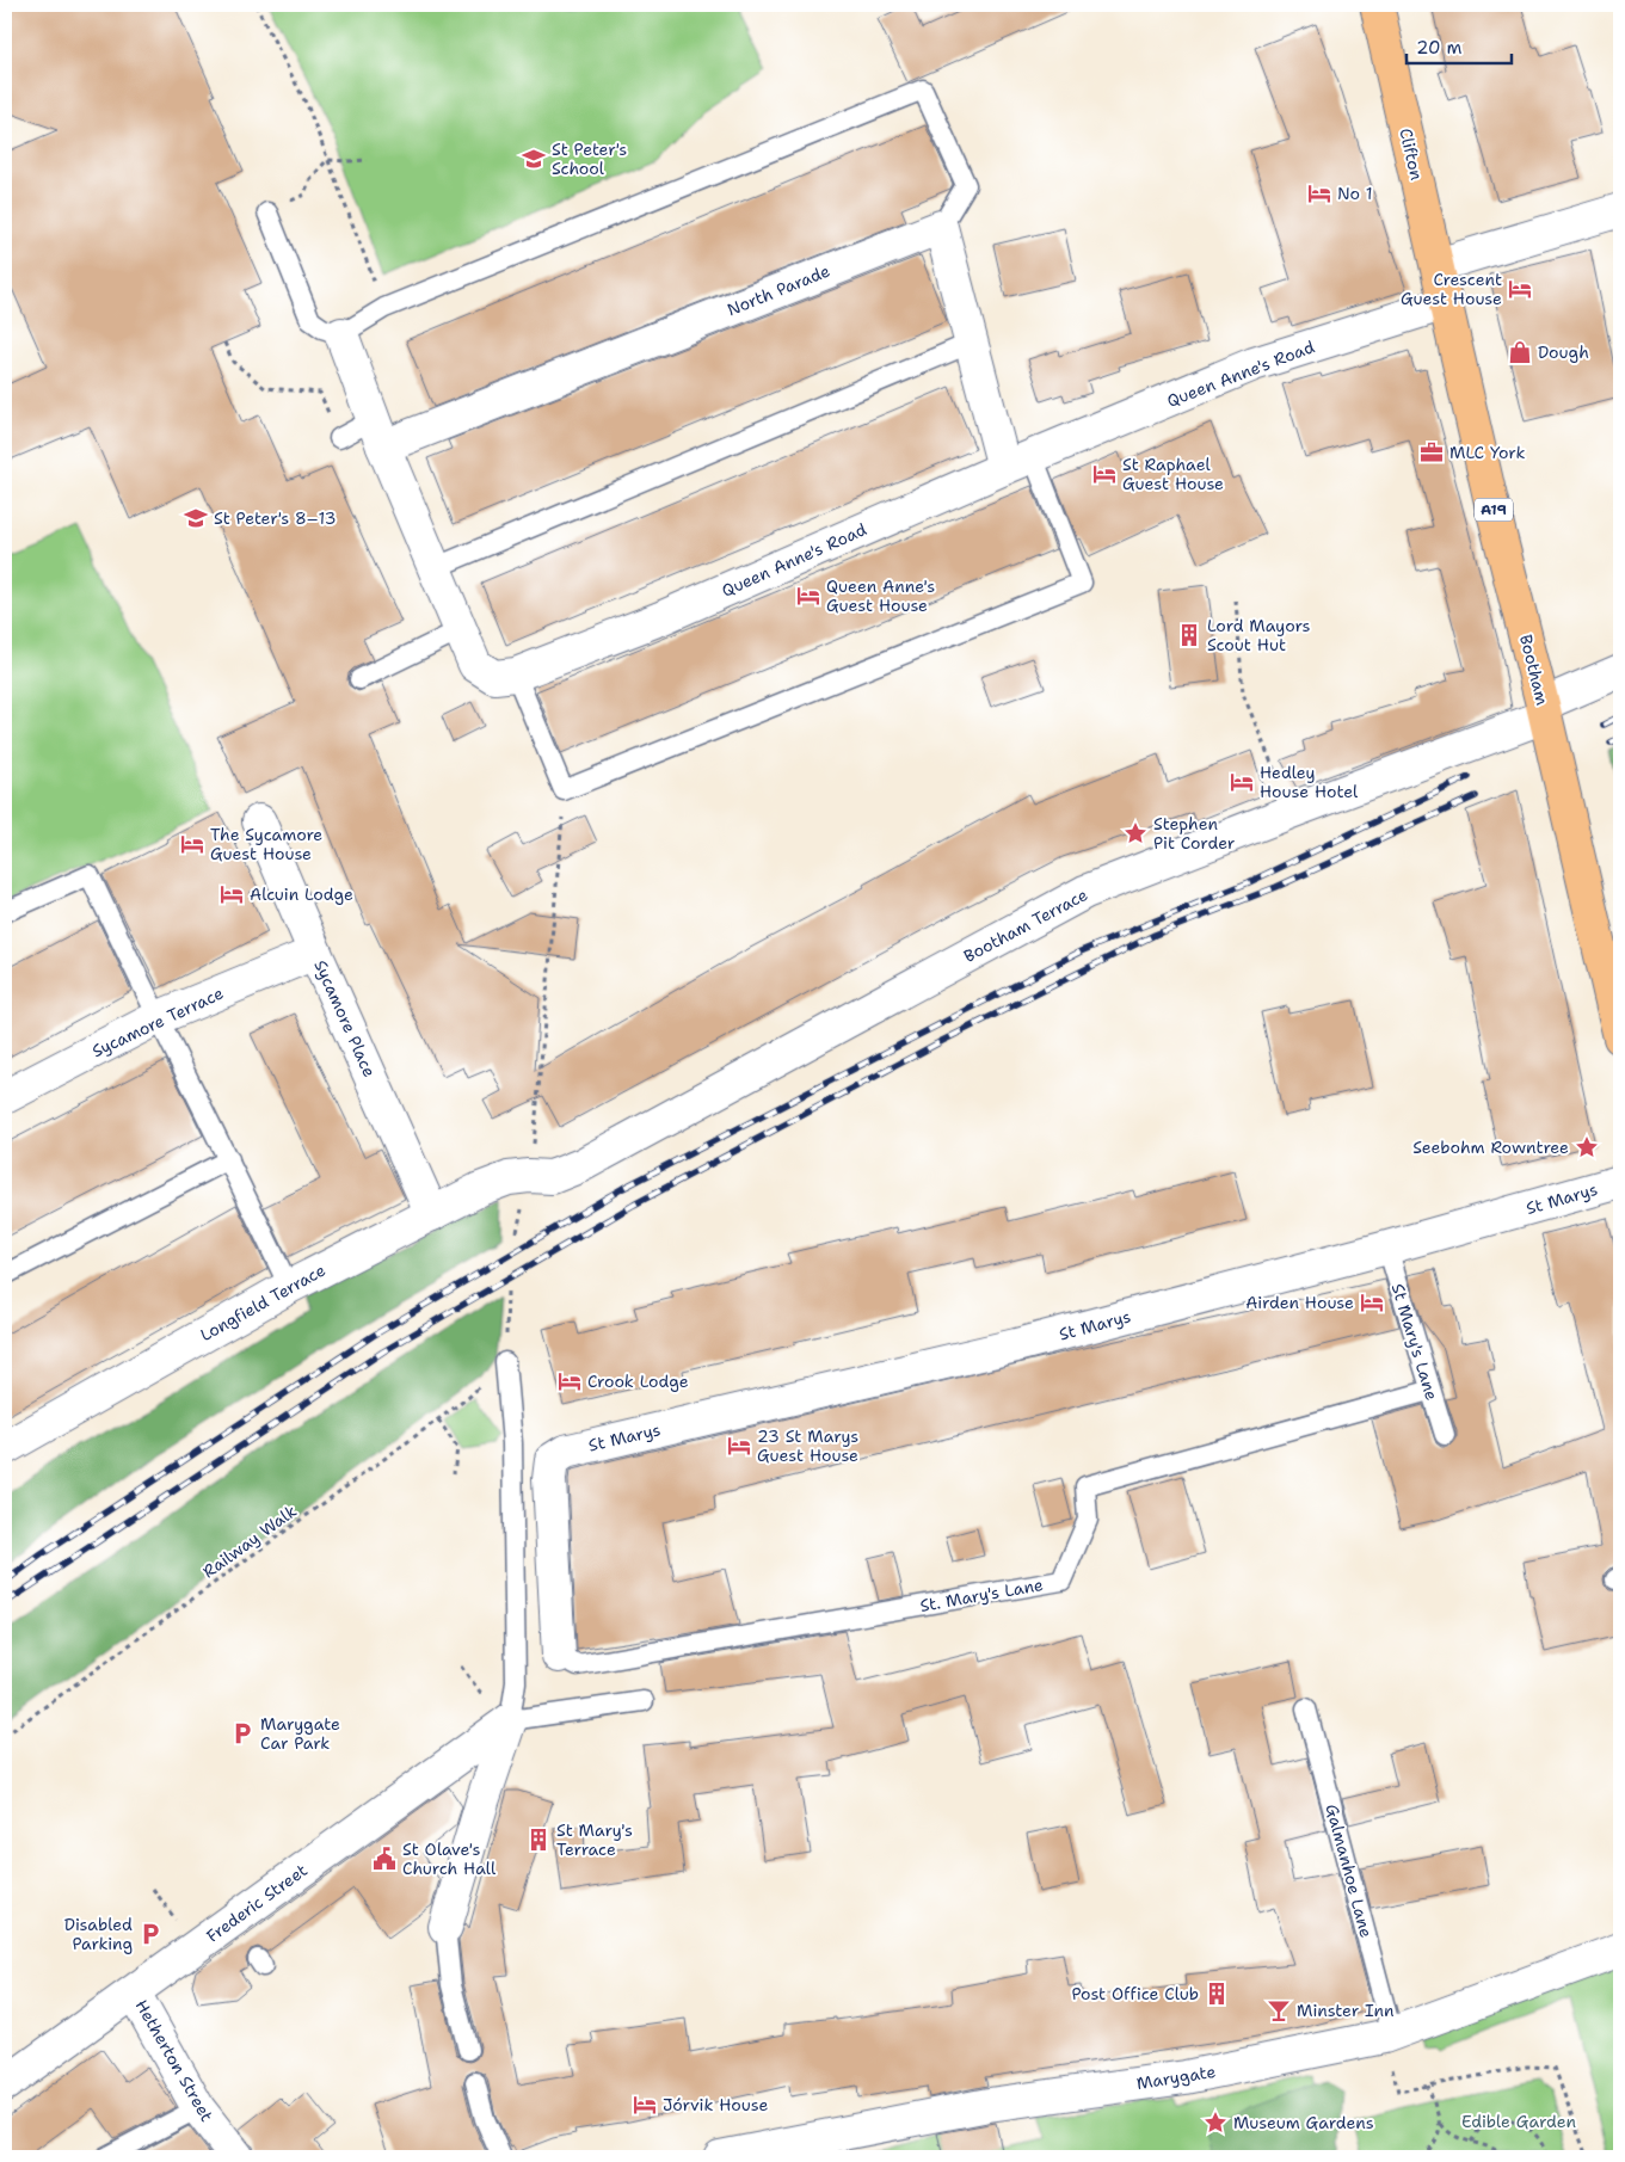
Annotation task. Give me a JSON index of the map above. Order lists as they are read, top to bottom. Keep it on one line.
{"streets":{"main road":["Clifton","A19","Bootham"],"street":["North Parade","Queen Anne's Road","Bootham Terrace","Sycamore Place","Sycamore Terrace","St Marys","Longfield Terrace","Frederic Street","Hetherton Street","Marygate"],"lane":["St Mary's Lane","St. Mary's Lane","Galmanhoe Lane"],"path":["Railway Walk"]},"crossings":[["Clifton","Queen Anne's Road"],["Clifton","Bootham"],["North Parade","Queen Anne's Road"],["Queen Anne's Road","Bootham"],["Bootham","Bootham Terrace"],["Bootham Terrace","Longfield Terrace"],["Sycamore Place","Sycamore Terrace"],["Sycamore Place","Longfield Terrace"],["St Marys","St Mary's Lane"],["St Marys","St. Mary's Lane"],["St Mary's Lane","St. Mary's Lane"],["Galmanhoe Lane","Marygate"],["Frederic Street","Hetherton Street"]],"parks":["Edible Garden"],"places":{"school or university":["St Peter's School","St Peter's 8–13"],"hotel":["No 1","Crescent Guest House","St Raphael Guest House","Queen Anne's Guest House","Hedley House Hotel","The Sycamore Guest House","Alcuin Lodge","Airden House","Crook Lodge","23 St Marys Guest House","Jórvik House"],"shop":["Dough"],"office":["MLC York"],"building":["Lord Mayors Scout Hut","St Mary's Terrace","Post Office Club"],"place":["Stephen Pit Corder","Seebohm Rowntree","Museum Gardens"],"parking":["Marygate Car Park","Disabled Parking"],"public building":["St Olave's Church Hall"],"bar":["Minster Inn"]},"scale_bar":"20 m"}
